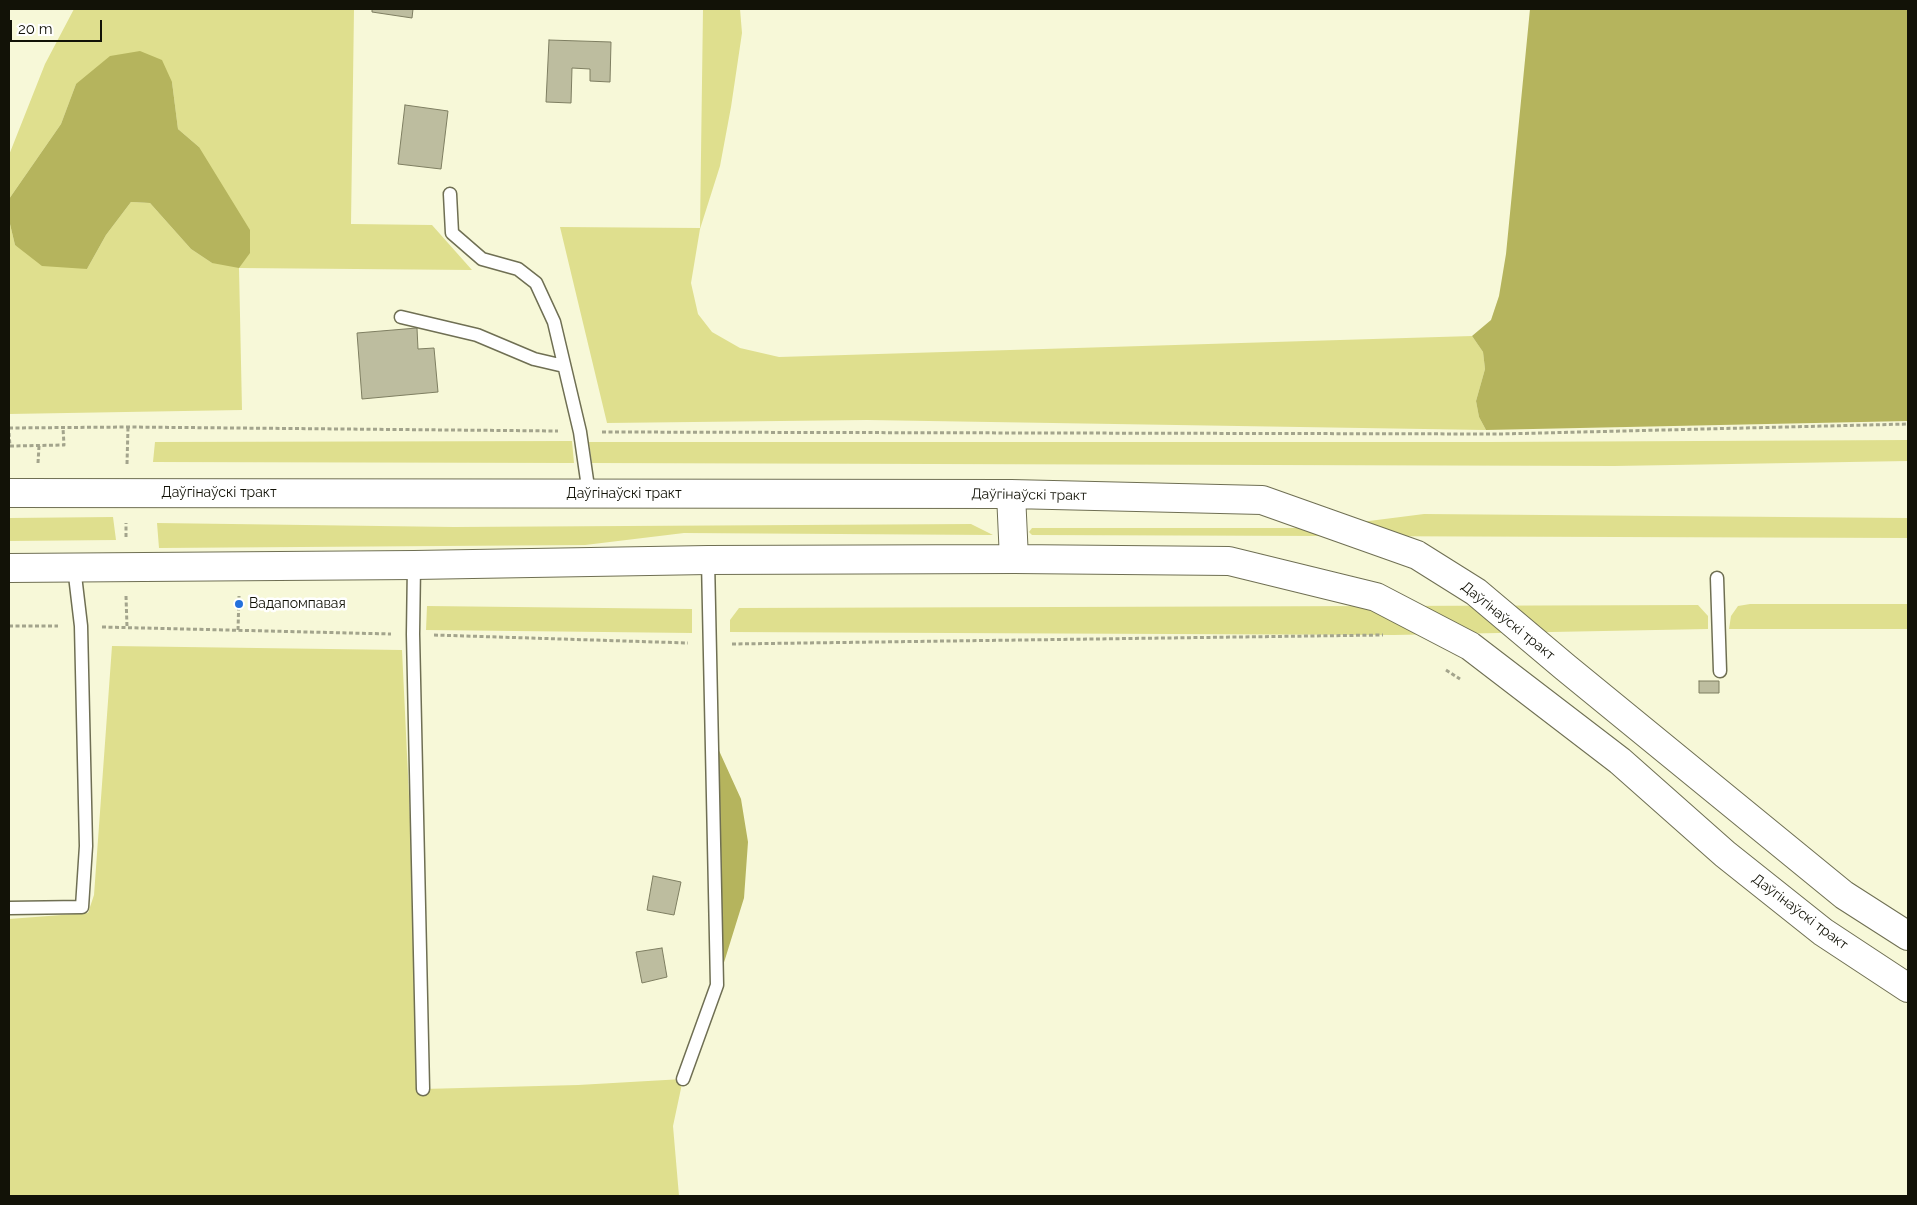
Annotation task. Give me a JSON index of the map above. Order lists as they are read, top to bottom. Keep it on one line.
{"streets":{"main road":["Даўгінаўскі тракт"]},"places":["Вадапомпавая"],"scale_bar":"20 m"}
